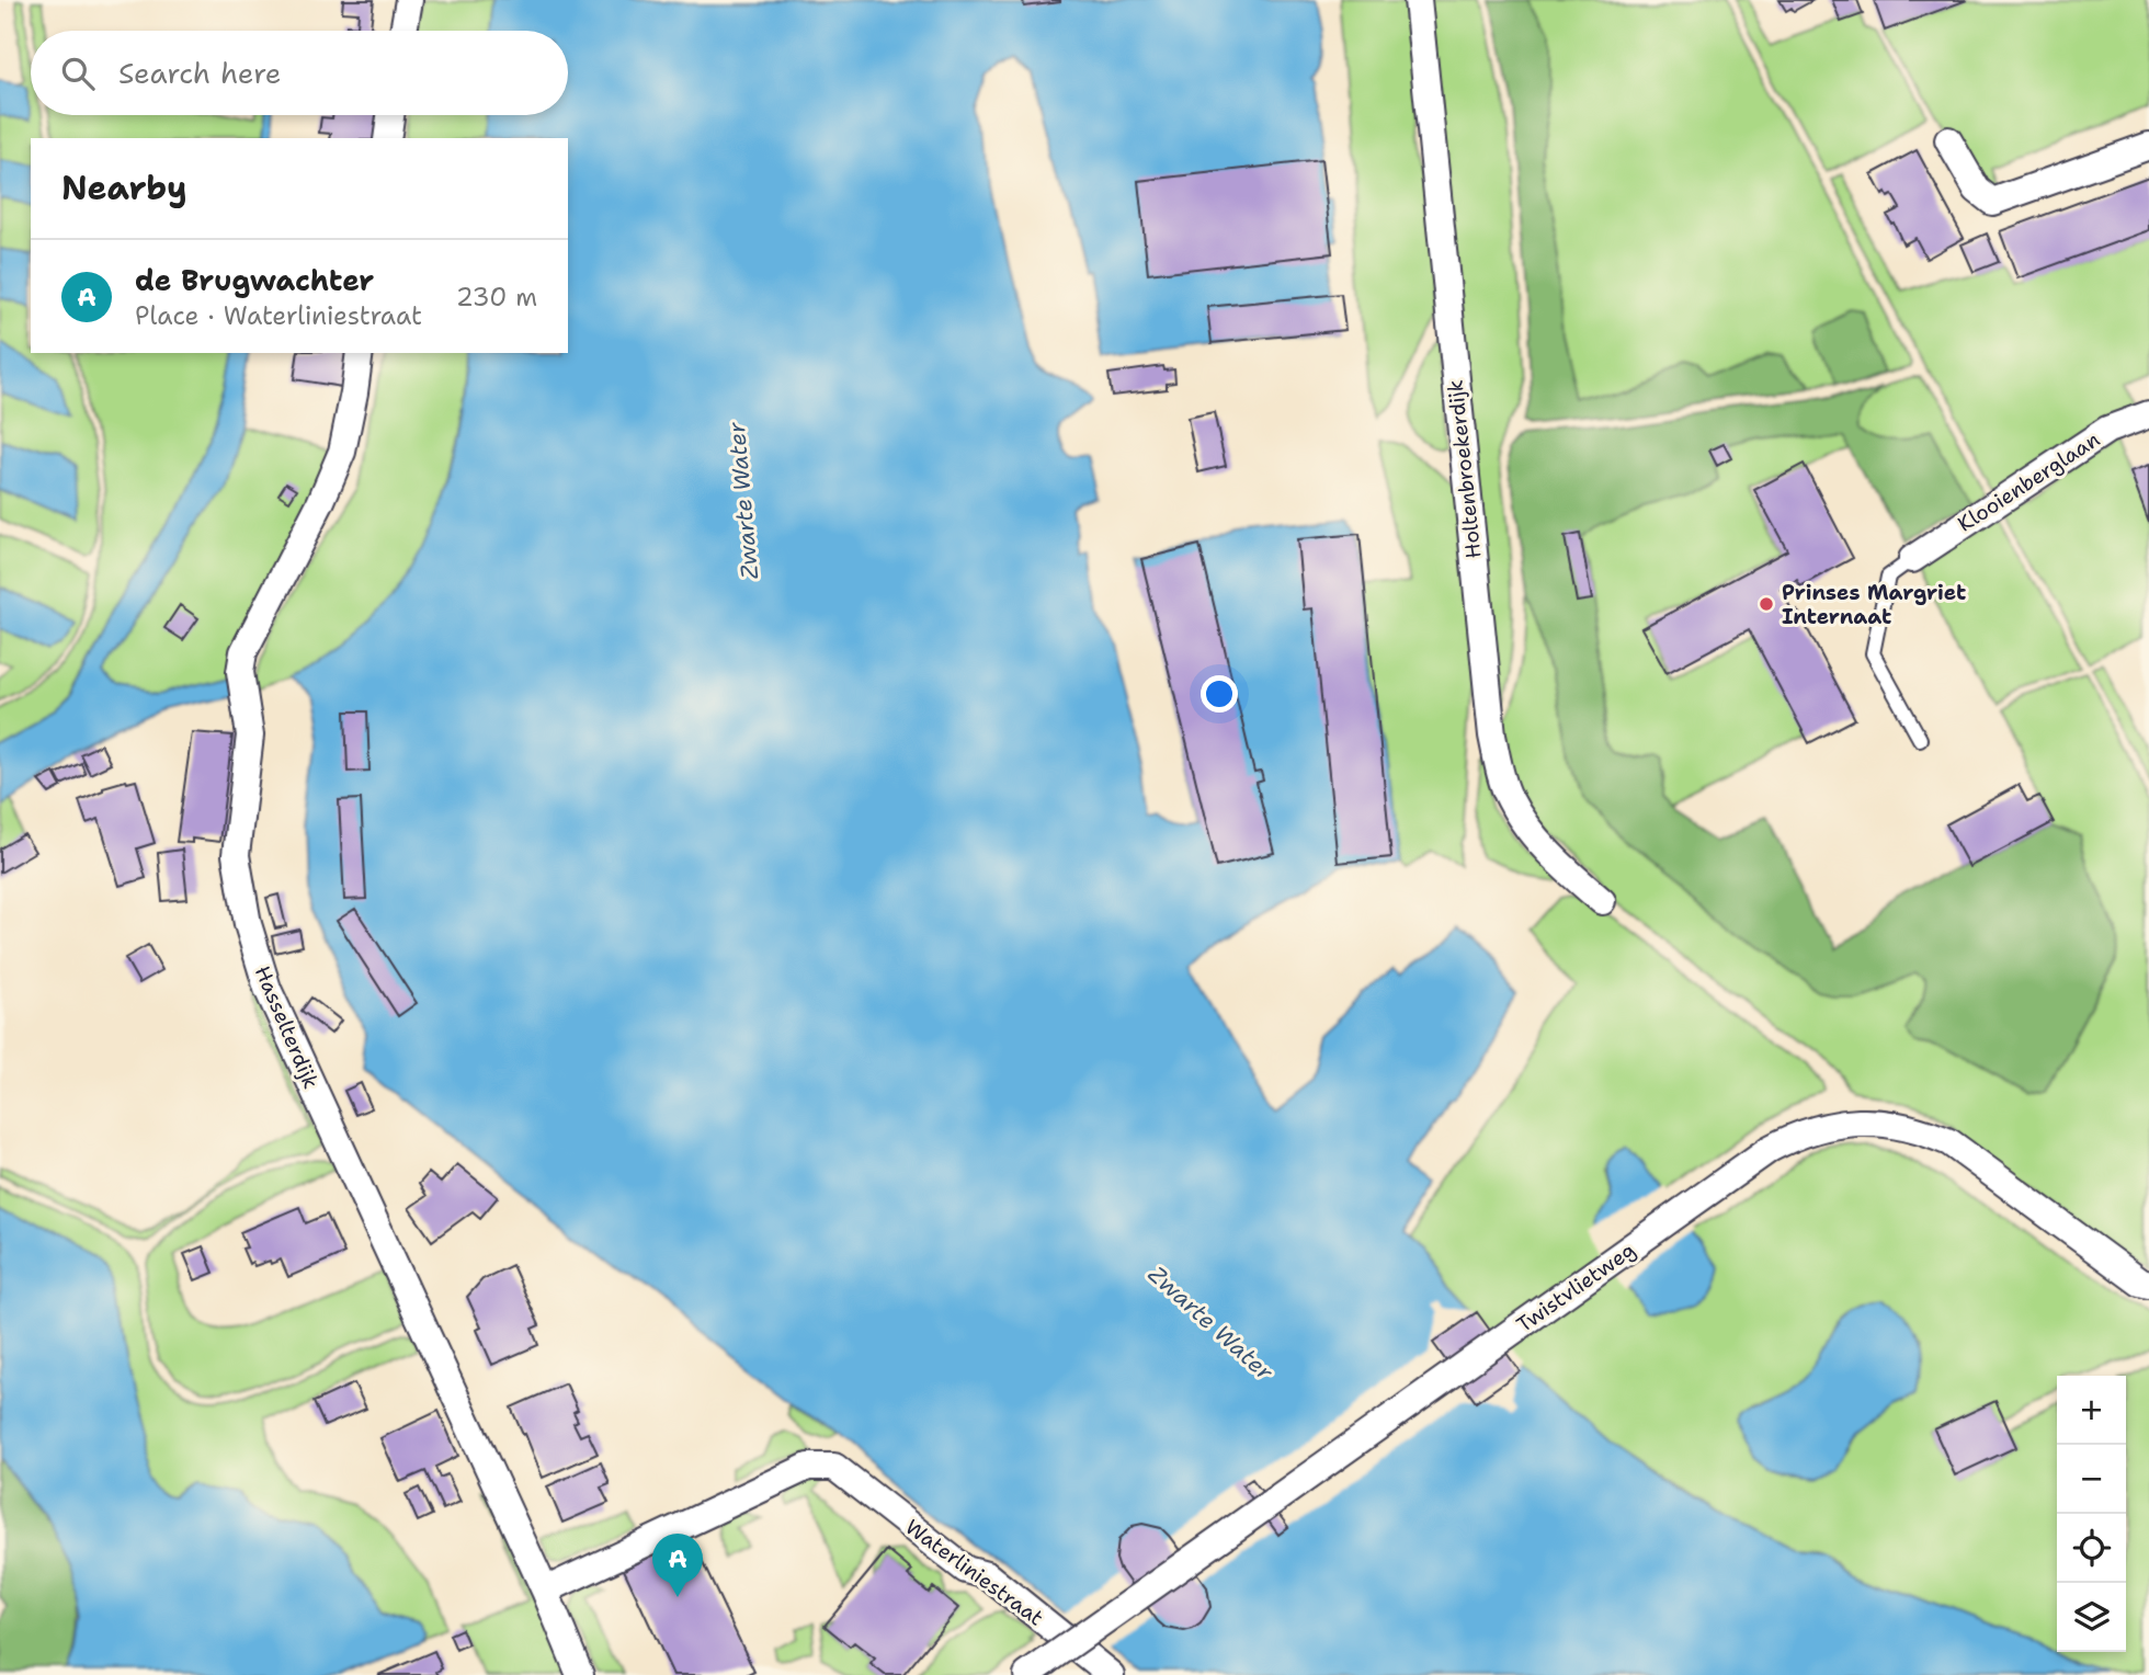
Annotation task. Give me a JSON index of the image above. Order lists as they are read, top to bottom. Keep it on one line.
{"streets":{"street":["Holtenbroekerdijk","Klooienberglaan","Hasselterdijk","Twistvlietweg","Waterliniestraat"]},"crossings":[["Hasselterdijk","Waterliniestraat"]],"water":["Zwarte Water"],"places":["Prinses Margriet Internaat"],"page":{"search":"Search here","heading":"Nearby","list":[{"mark":"A","name":"de Brugwachter","note":"Place · Waterliniestraat","value":"230 m"}],"map_buttons":["+","−"],"pins":"A"}}
